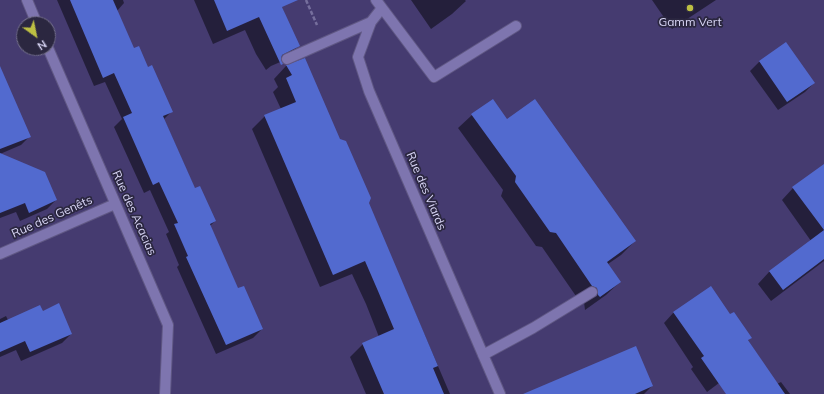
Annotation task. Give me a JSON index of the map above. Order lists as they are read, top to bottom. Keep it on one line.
{"streets":{"street":["Rue des Viards","Rue des Acacias","Rue des Genêts"]},"crossings":[["Rue des Acacias","Rue des Genêts"]],"places":["Gamm Vert"],"north":"bottom right"}
